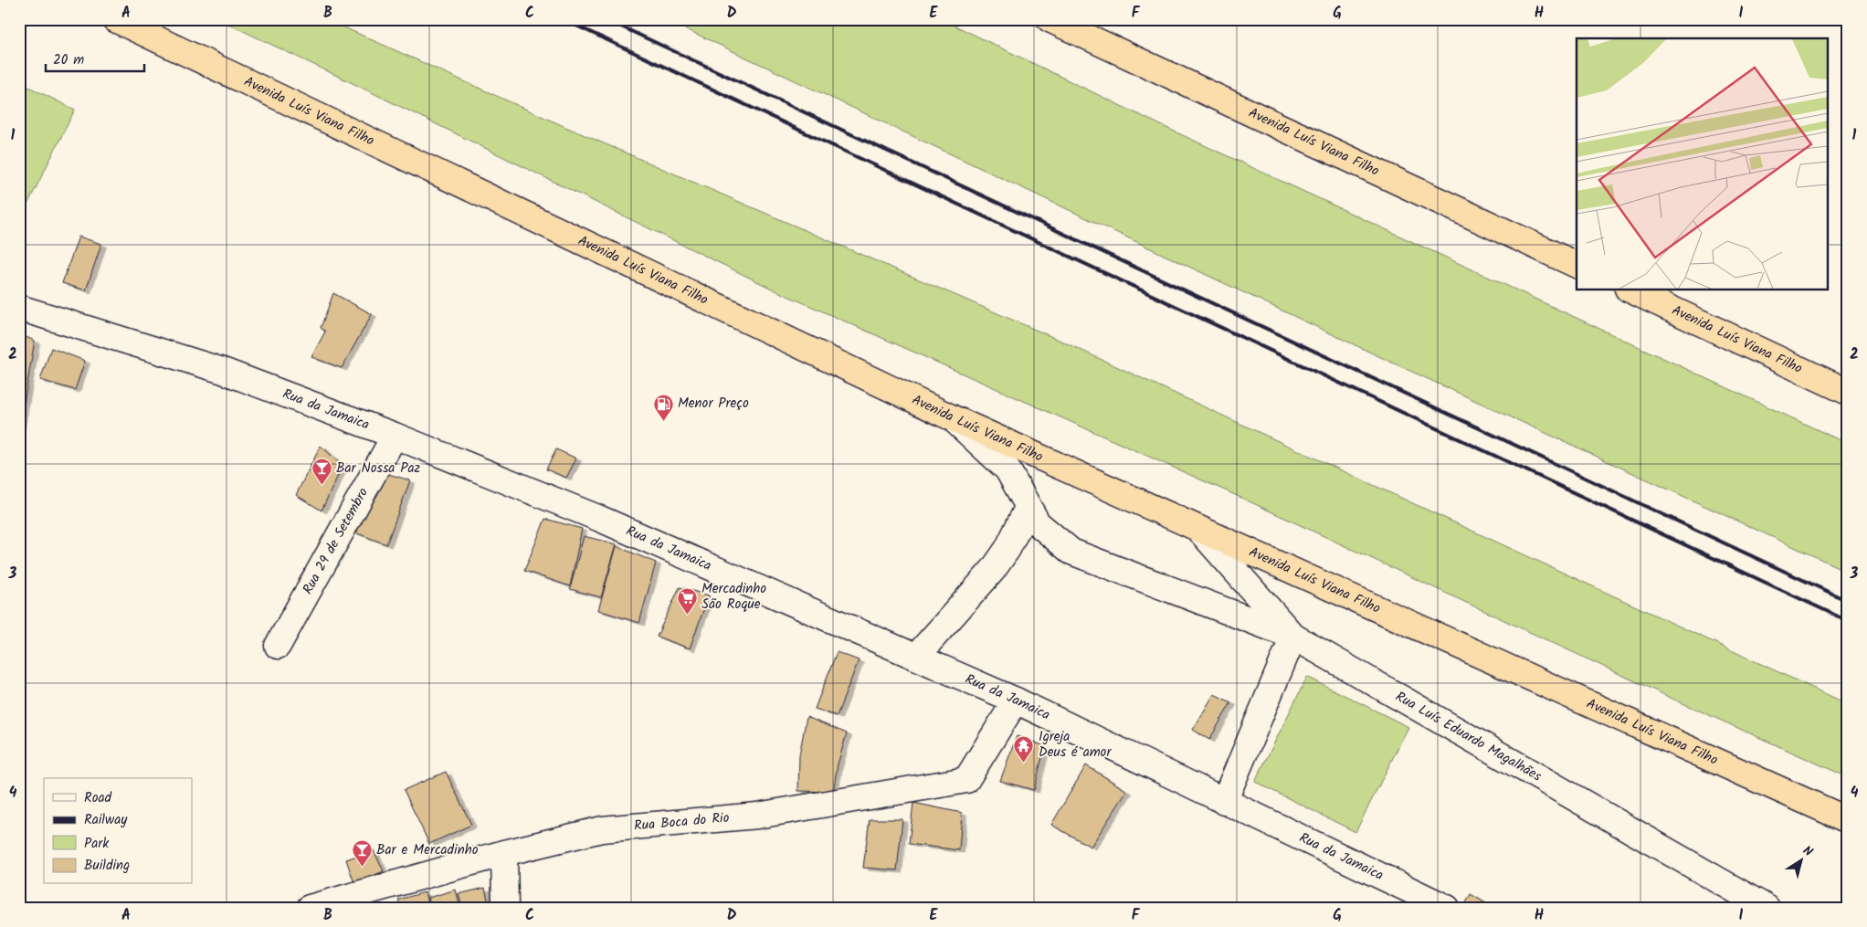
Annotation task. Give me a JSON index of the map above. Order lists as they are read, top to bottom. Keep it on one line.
{"streets":{"highway":["Avenida Luís Viana Filho"],"street":["Rua da Jamaica","Rua 29 de Setembro","Rua Luís Eduardo Magalhães","Rua Boca do Rio"]},"crossings":[["Avenida Luís Viana Filho","Rua Luís Eduardo Magalhães"],["Rua da Jamaica","Rua 29 de Setembro"],["Rua da Jamaica","Rua Boca do Rio"]],"places":{"fuel station":["Menor Preço"],"bar":["Bar Nossa Paz","Bar e Mercadinho"],"supermarket":["Mercadinho São Roque"],"temple":["Igreja Deus é amor"]},"legend":["Road","Railway","Park","Building"],"scale_bar":"20 m","north":"top right","grid":{"columns":["A","B","C","D","E","F","G","H","I"],"rows":["1","2","3","4"]}}
